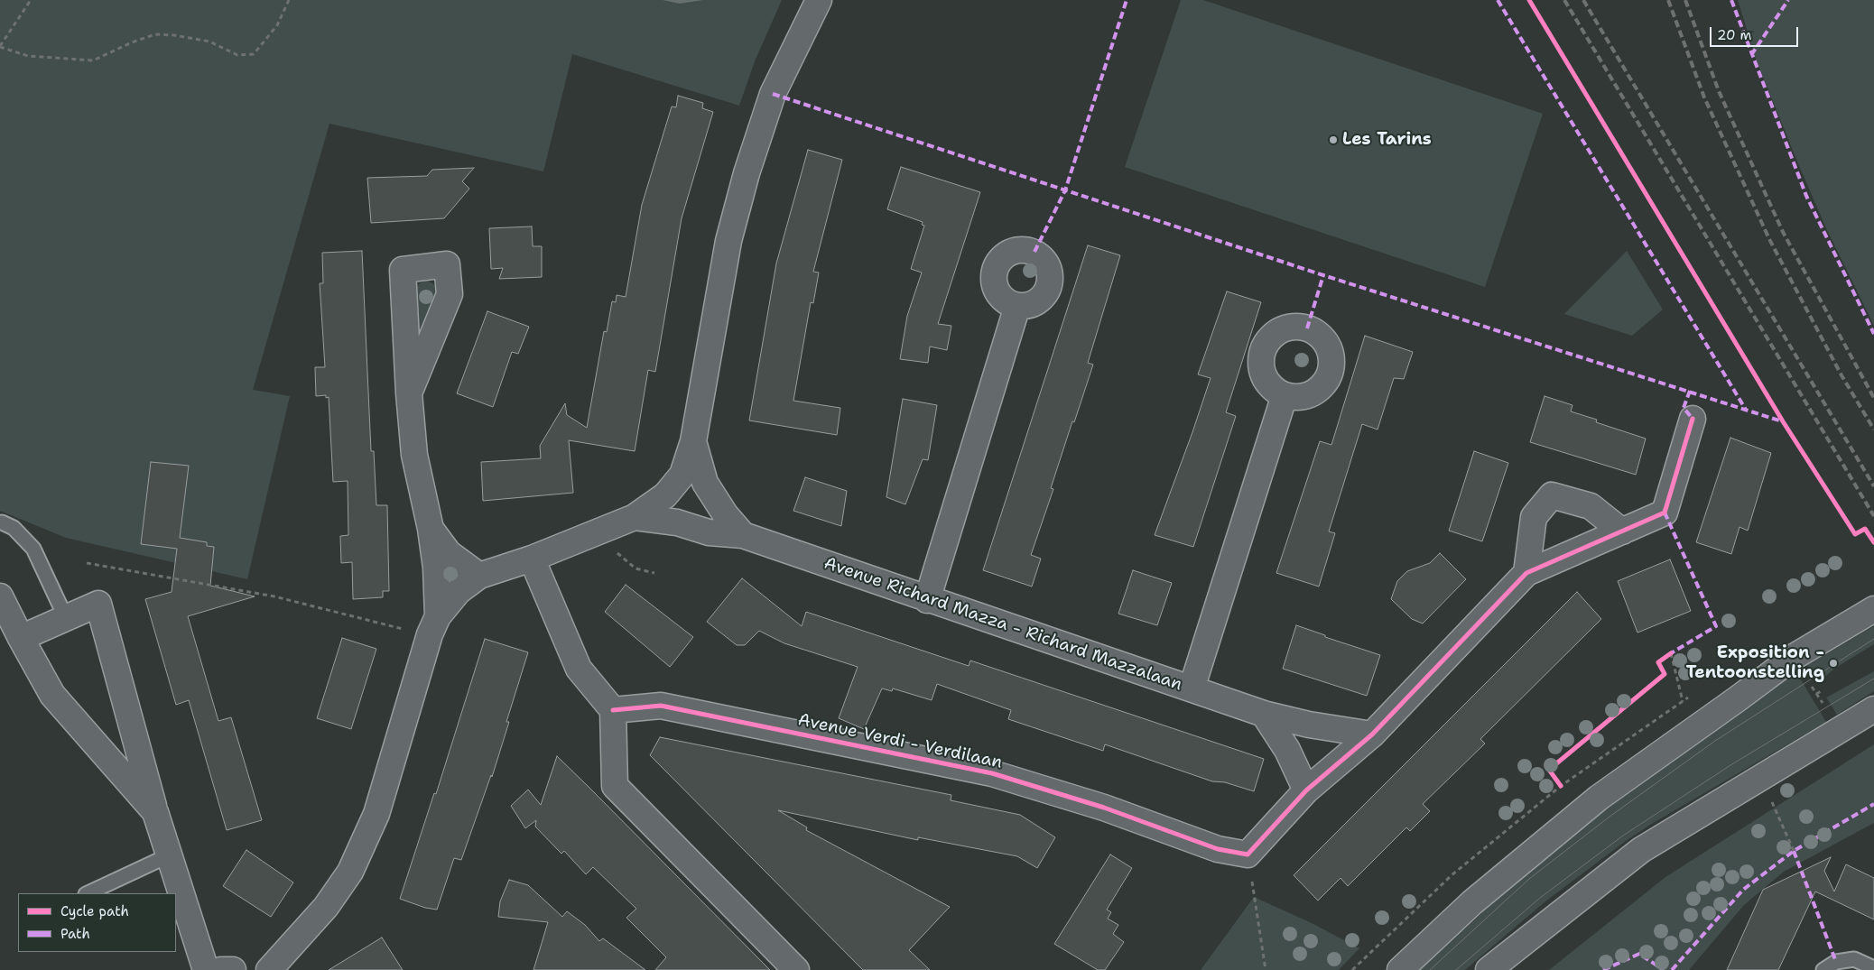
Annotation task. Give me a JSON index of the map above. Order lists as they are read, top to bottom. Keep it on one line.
{"streets":{"street":["Avenue Richard Mazza - Richard Mazzalaan","Avenue Verdi - Verdilaan"]},"places":["Les Tarins","Exposition - Tentoonstelling"],"legend":["Cycle path","Path"],"scale_bar":"20 m"}
